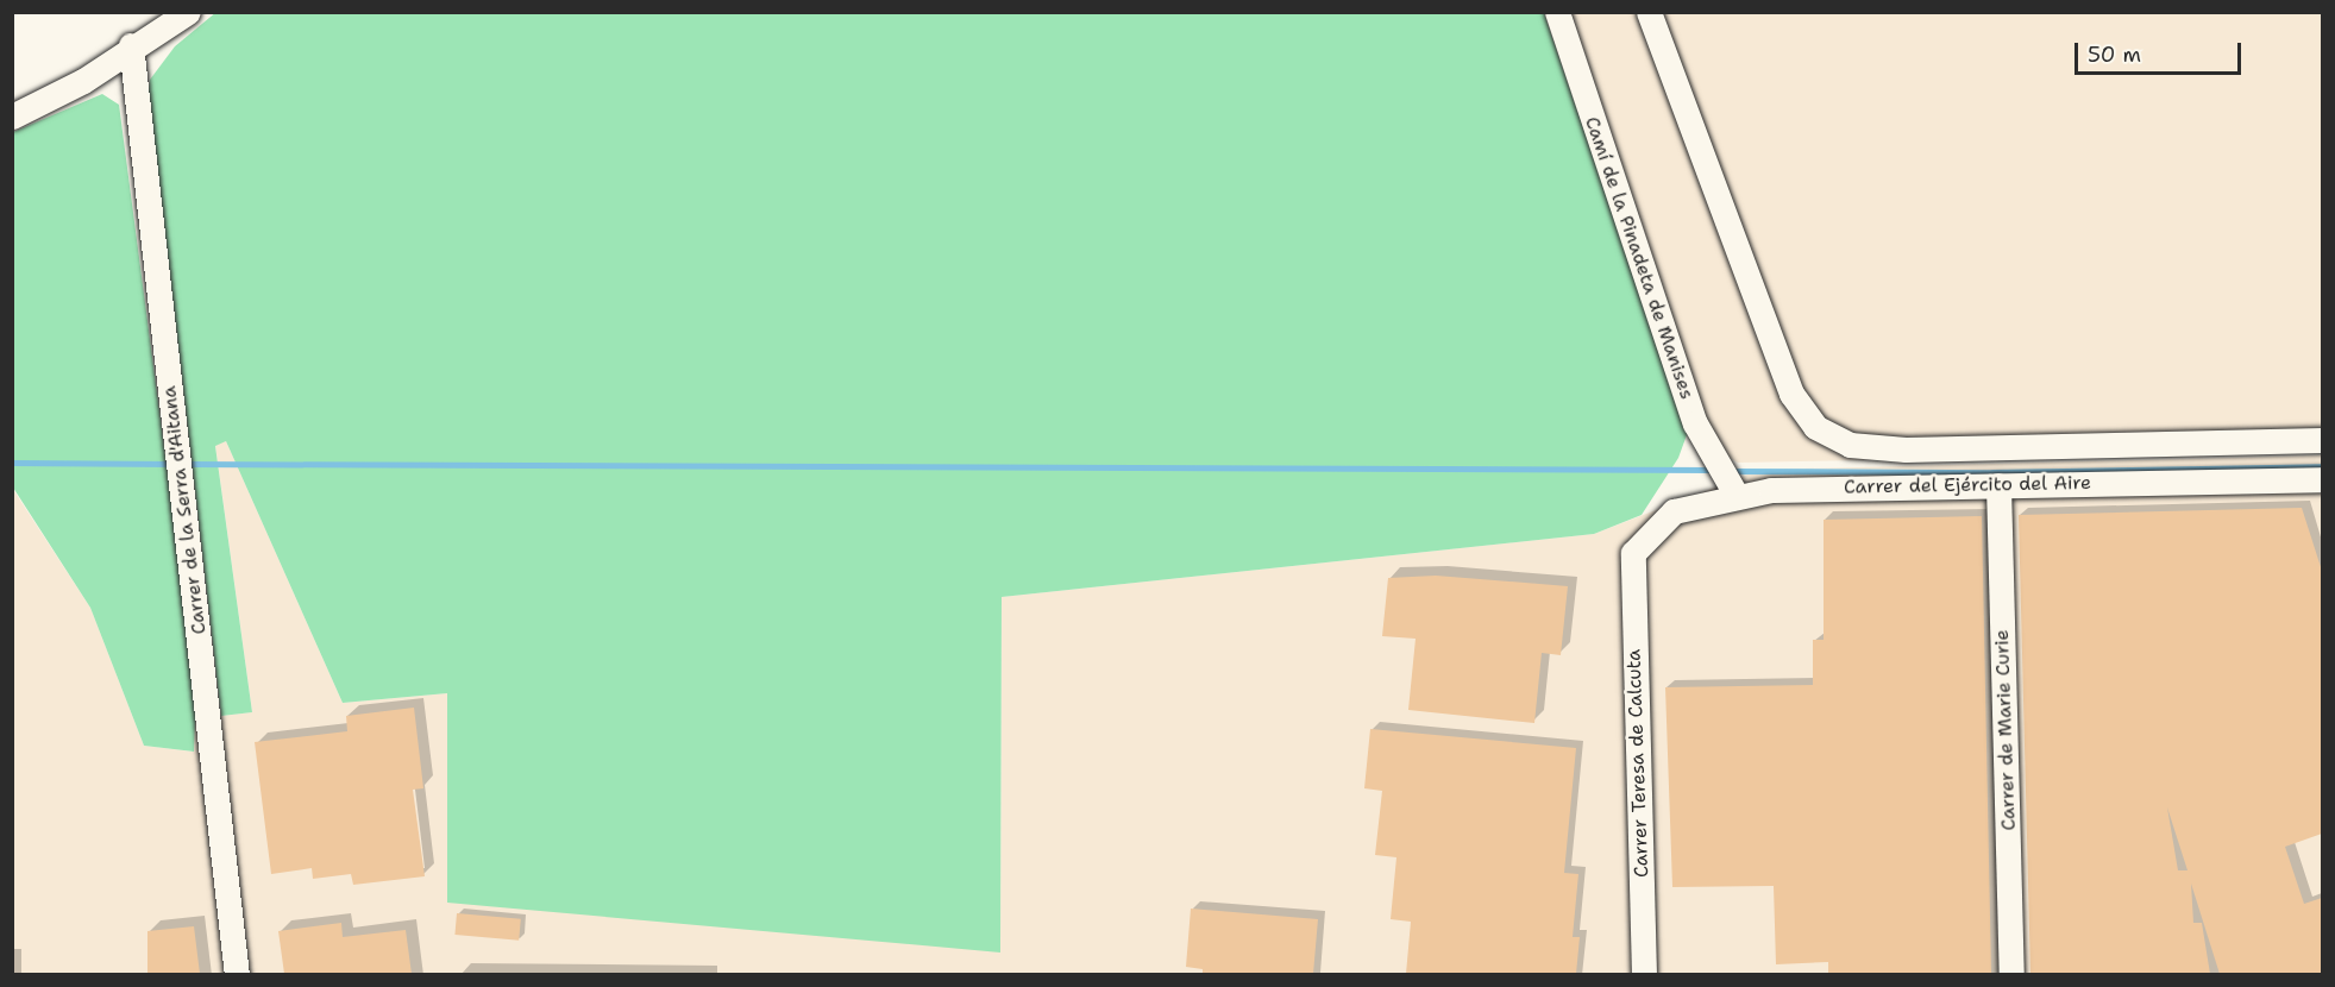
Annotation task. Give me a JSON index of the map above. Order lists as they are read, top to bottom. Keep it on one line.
{"streets":{"street":["Camí de la Pinadeta de Manises","Carrer del Ejército del Aire","Carrer de la Serra d'Aitana","Carrer de Marie Curie","Carrer Teresa de Calcuta"]},"crossings":[["Camí de la Pinadeta de Manises","Carrer del Ejército del Aire"],["Carrer del Ejército del Aire","Carrer de Marie Curie"],["Carrer del Ejército del Aire","Carrer Teresa de Calcuta"]],"scale_bar":"50 m"}
